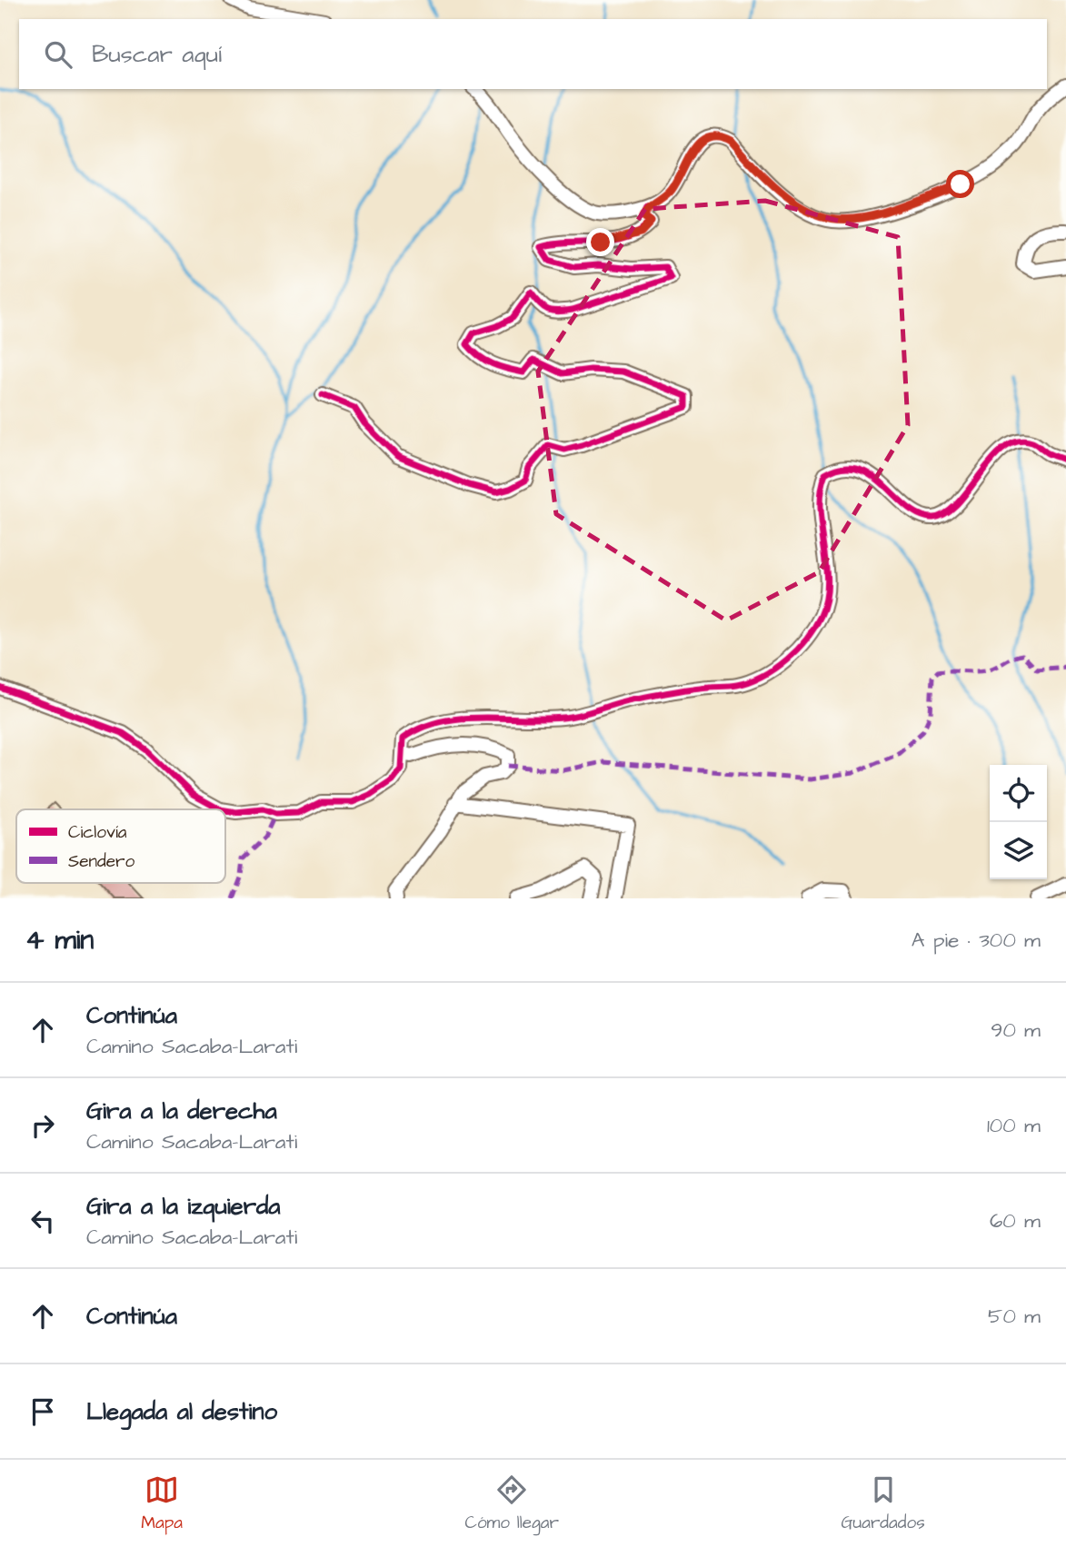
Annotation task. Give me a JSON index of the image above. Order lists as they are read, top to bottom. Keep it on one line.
{"legend":["Ciclovía","Sendero"],"page":{"search":"Buscar aquí","heading":["4 min","A pie · 300 m"],"list":[["Continúa","Camino Sacaba-Larati","90 m"],["Gira a la derecha","Camino Sacaba-Larati","100 m"],["Gira a la izquierda","Camino Sacaba-Larati","60 m"],["Continúa","50 m"],"Llegada al destino"],"nav":["Mapa","Cómo llegar","Guardados"]}}
